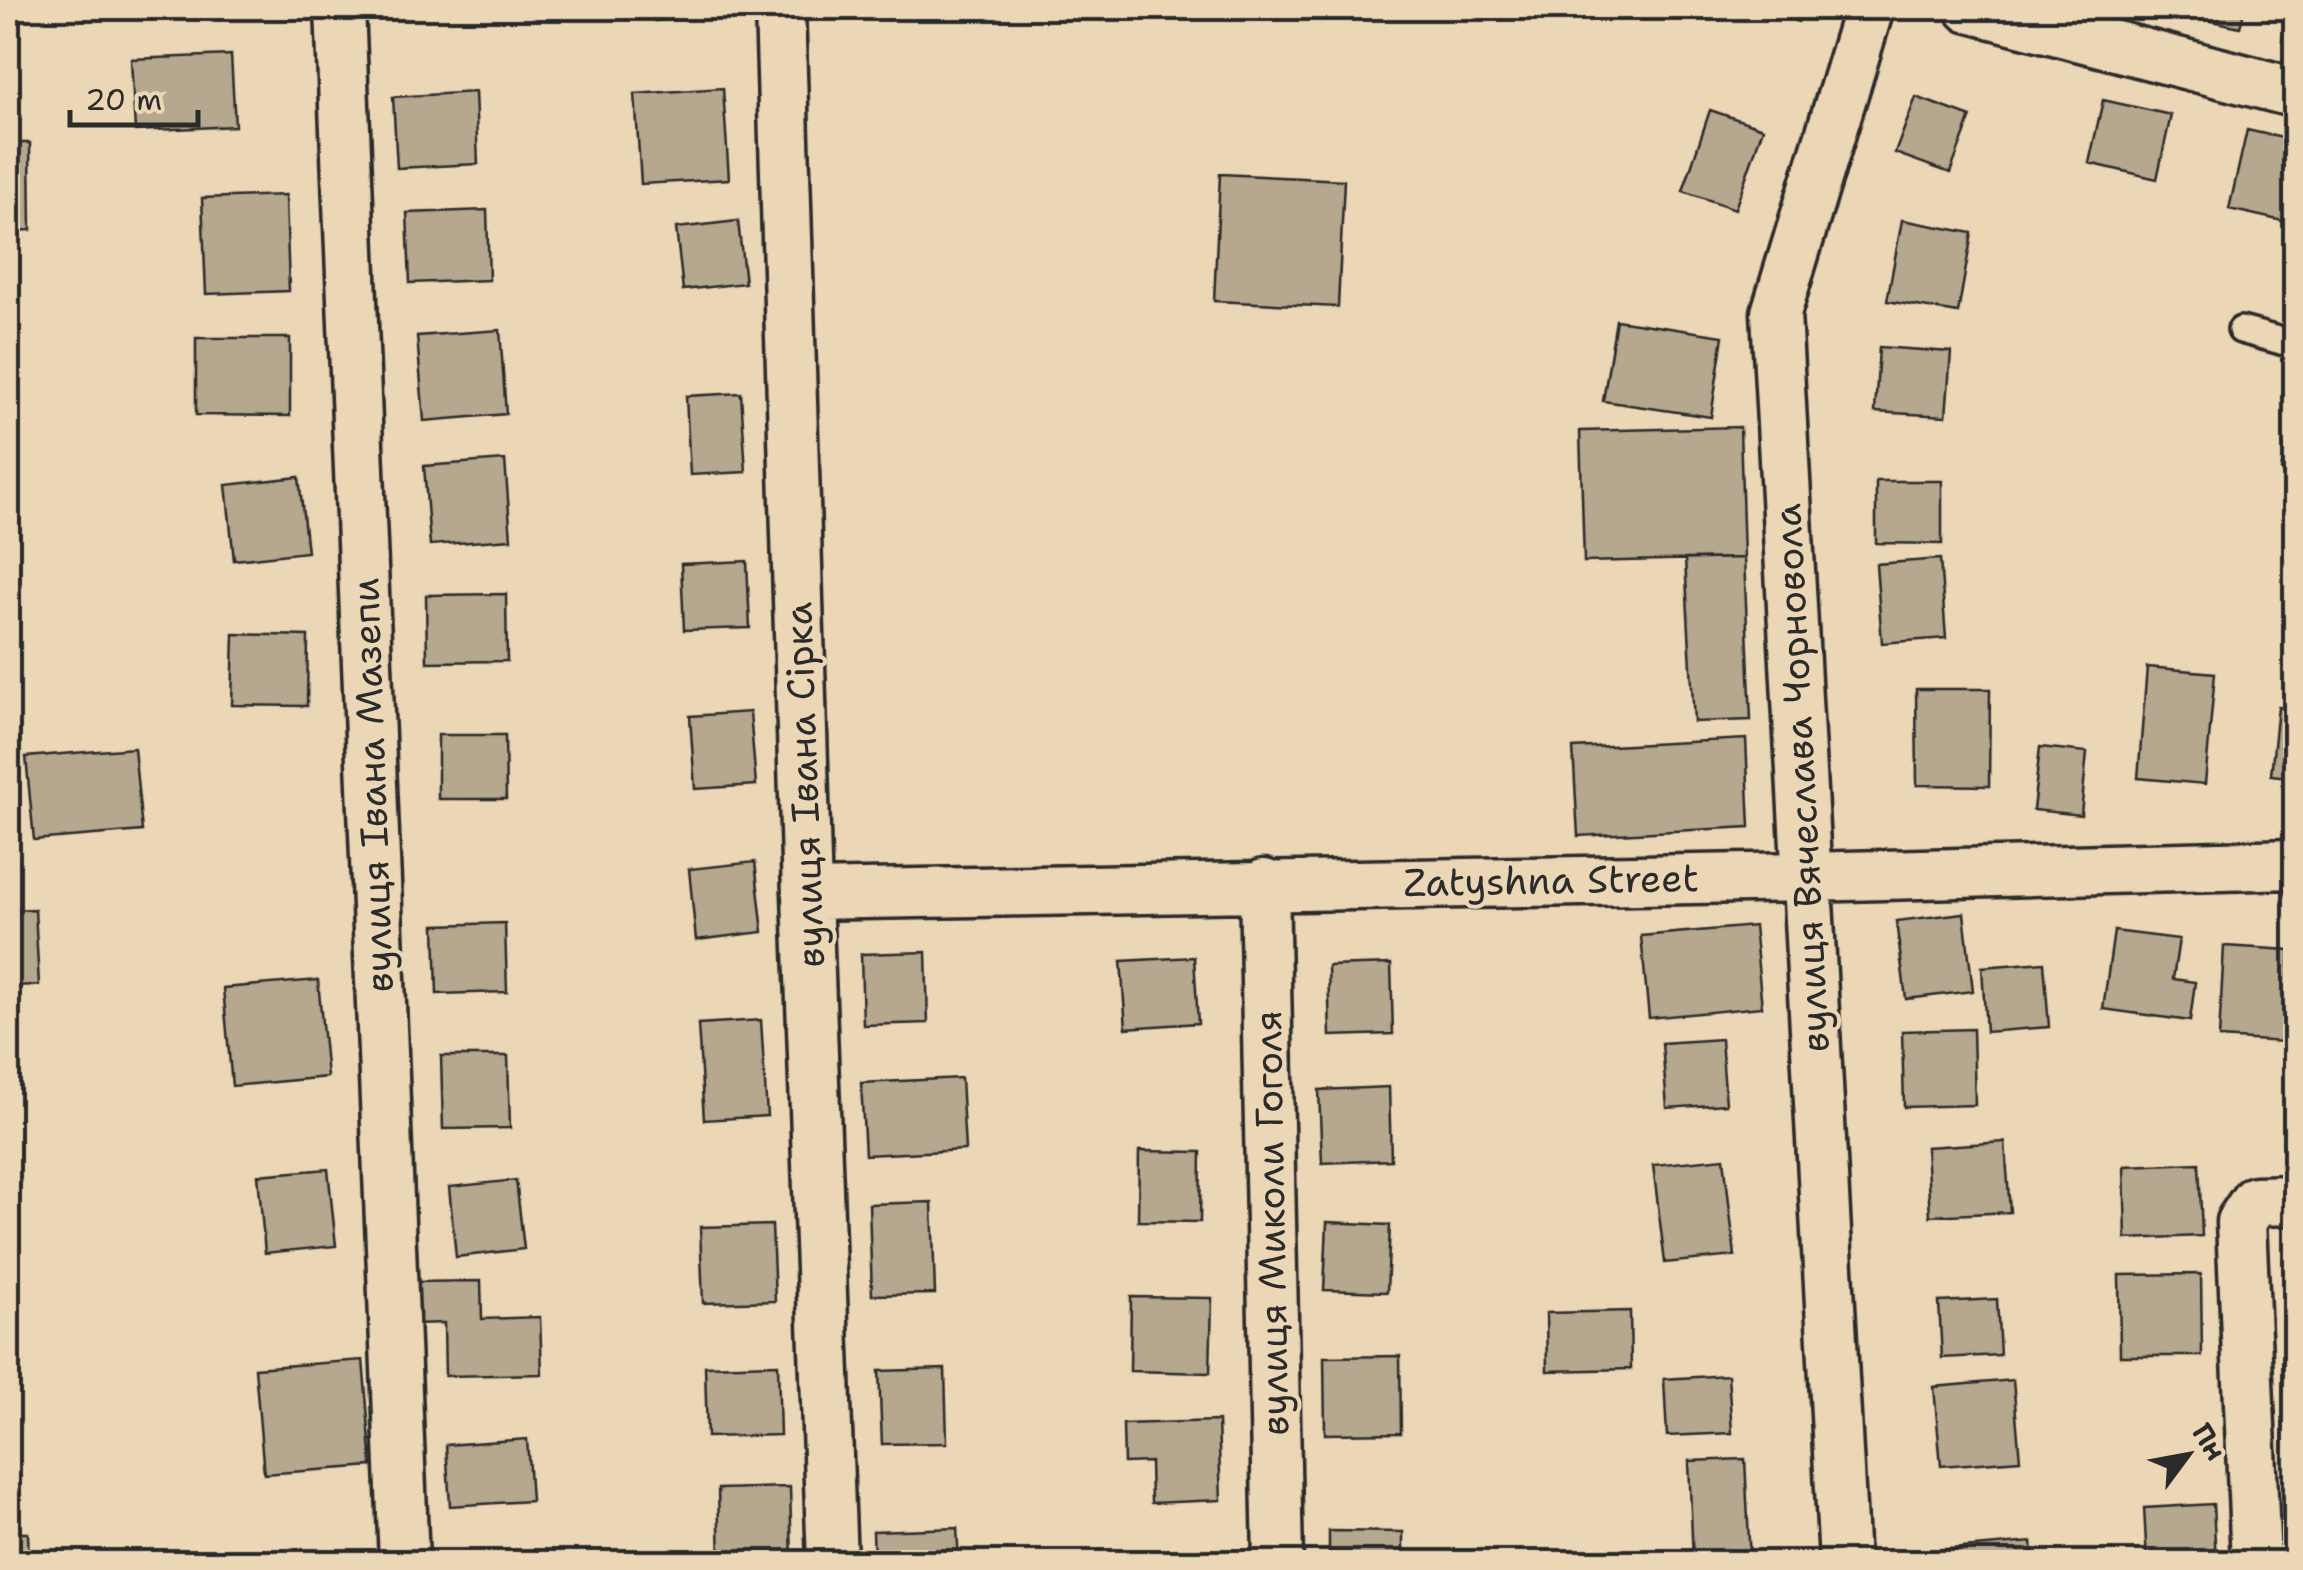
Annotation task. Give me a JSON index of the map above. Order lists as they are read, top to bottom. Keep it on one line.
{"streets":{"street":["вулиця Вячеслава Чорновола","вулиця Івана Мазепи","вулиця Івана Сірка","Zatyshna Street","вулиця Миколи Гоголя"]},"crossings":[["вулиця Вячеслава Чорновола","Zatyshna Street"],["вулиця Івана Сірка","Zatyshna Street"],["Zatyshna Street","вулиця Миколи Гоголя"]],"scale_bar":"20 m","north":"top right"}
